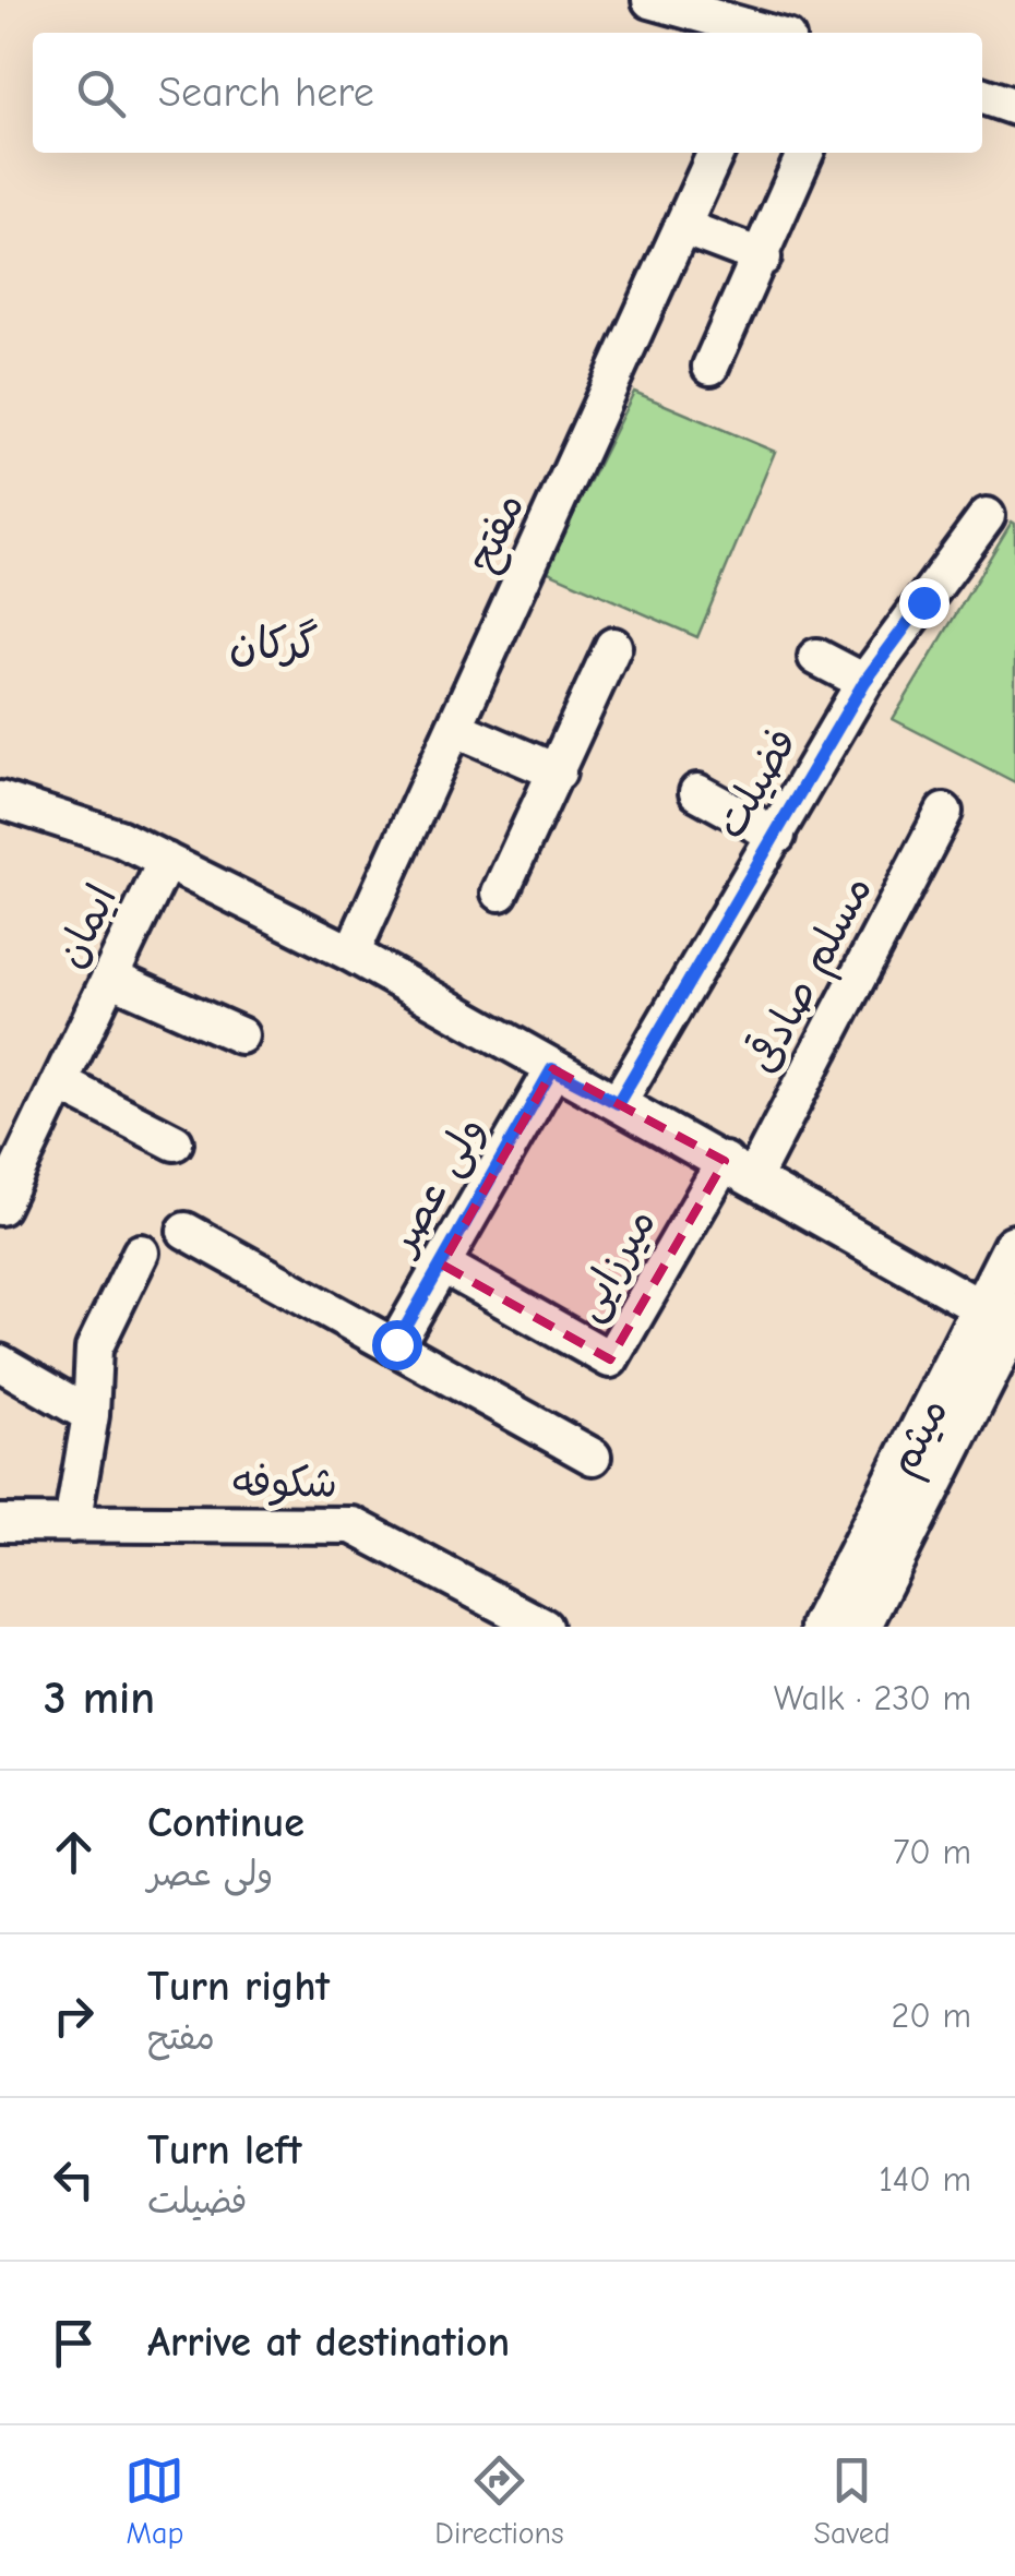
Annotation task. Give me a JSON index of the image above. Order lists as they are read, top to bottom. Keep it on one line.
{"streets":{"main road":["میثم"],"street":["مفتح","فضیلت","ایمان","مسلم صادقی","ولی عصر","میرزایی","شکوفه"]},"crossings":[["مسلم صادقی","میرزایی"],["ولی عصر","میرزایی"]],"districts":["گرکان"],"page":{"search":"Search here","heading":["3 min","Walk · 230 m"],"list":[["Continue","ولی عصر","70 m"],["Turn right","مفتح","20 m"],["Turn left","فضیلت","140 m"],"Arrive at destination"],"nav":["Map","Directions","Saved"]}}
